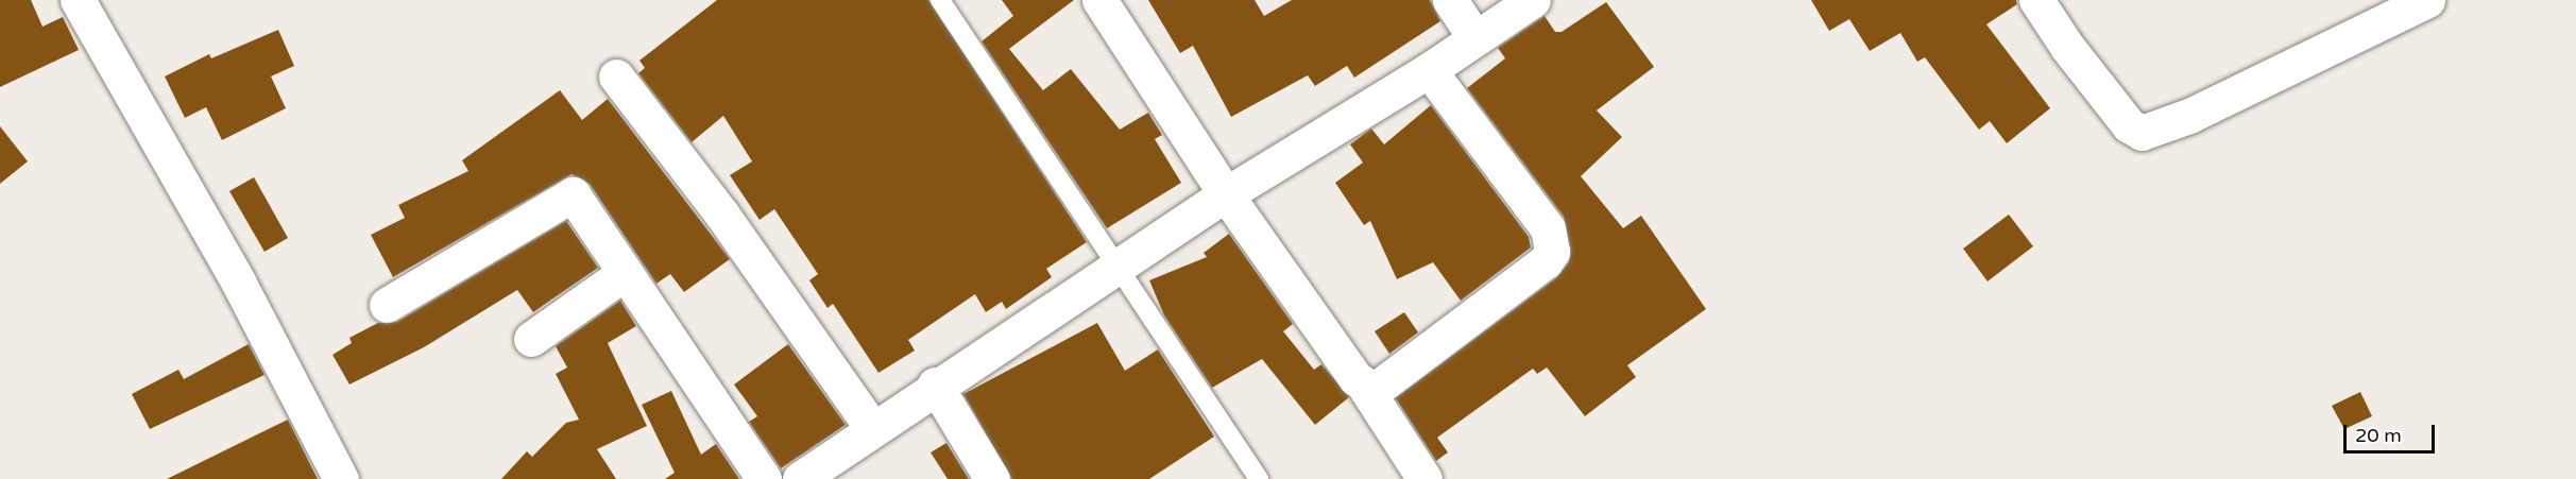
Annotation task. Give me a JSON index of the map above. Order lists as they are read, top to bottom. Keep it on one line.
{"scale_bar":"20 m"}
